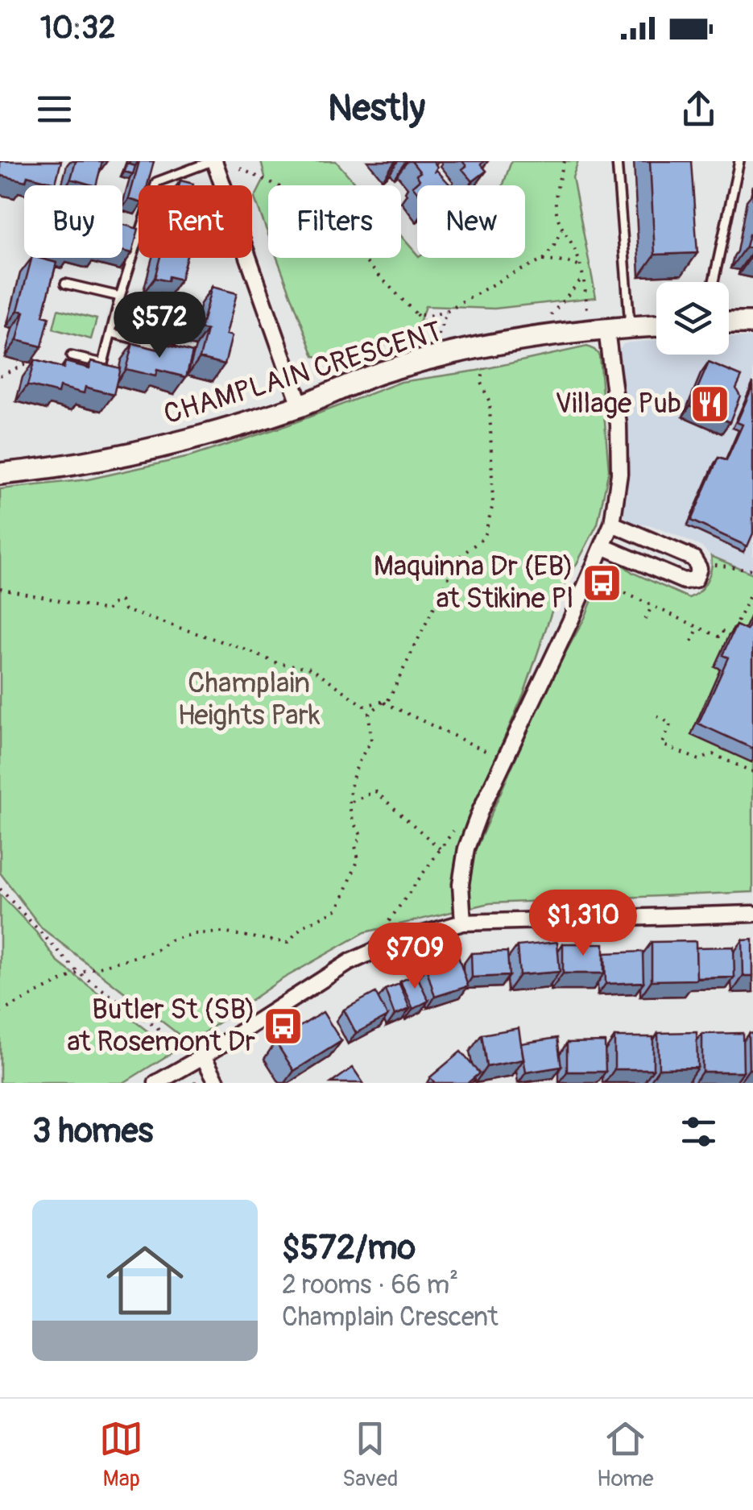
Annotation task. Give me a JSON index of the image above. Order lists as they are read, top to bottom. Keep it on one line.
{"streets":{"street":["CHAMPLAIN CRESCENT"]},"parks":["Champlain Heights Park"],"places":{"restaurant":["Village Pub"],"bus stop":["Maquinna Dr (EB) at Stikine Pl","Butler St (SB) at Rosemont Dr"]},"page":{"status":"10:32","header":"Nestly","chip":["Buy","Rent","Filters","New"],"price":["$572","$1,310","$709"],"heading":"3 homes","list":[{"name":"$572/mo","note":"2 rooms · 66 m² · Champlain Crescent"}],"tabs":["Map","Saved","Home"]}}
